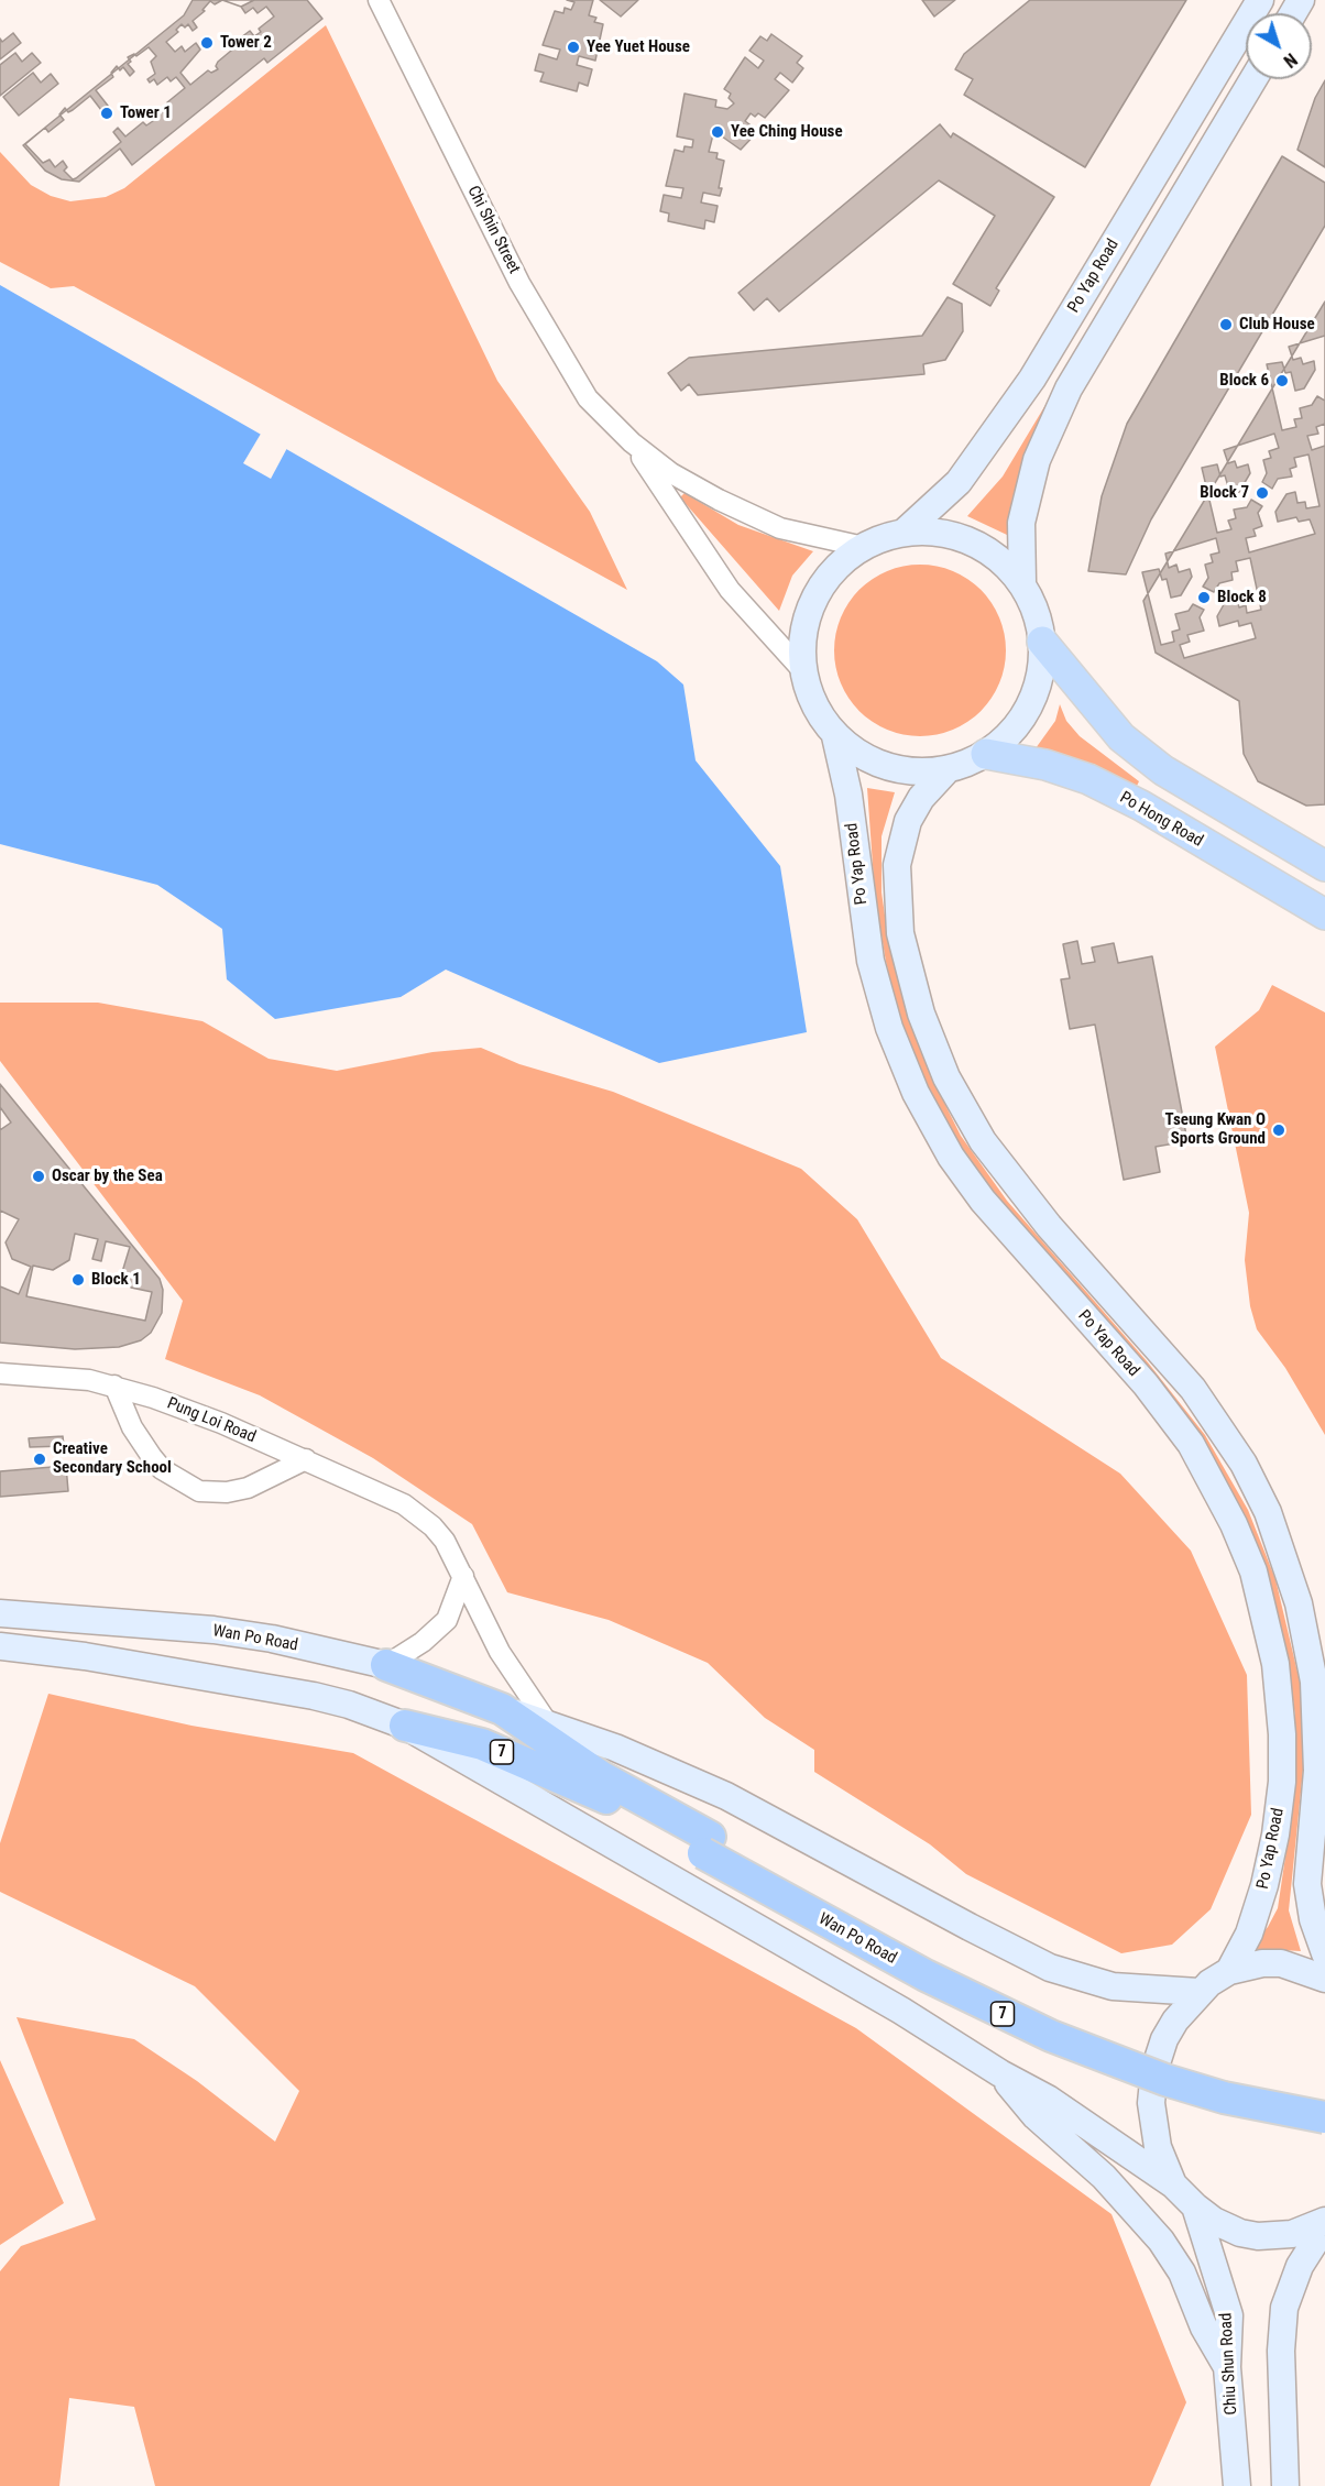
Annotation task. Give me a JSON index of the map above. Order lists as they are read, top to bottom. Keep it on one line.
{"streets":{"highway":["Wan Po Road","7"],"main road":["Po Yap Road","Po Hong Road","Chiu Shun Road"],"street":["Chi Shin Street","Pung Loi Road"]},"crossings":[["Chi Shin Street","Po Yap Road"],["Po Yap Road","Po Hong Road"],["Pung Loi Road","Wan Po Road"]],"places":["Tower 2","Yee Yuet House","Tower 1","Yee Ching House","Club House","Block 6","Block 7","Block 8","Tseung Kwan O Sports Ground","Oscar by the Sea","Block 1","Creative Secondary School"],"north":"bottom right"}
